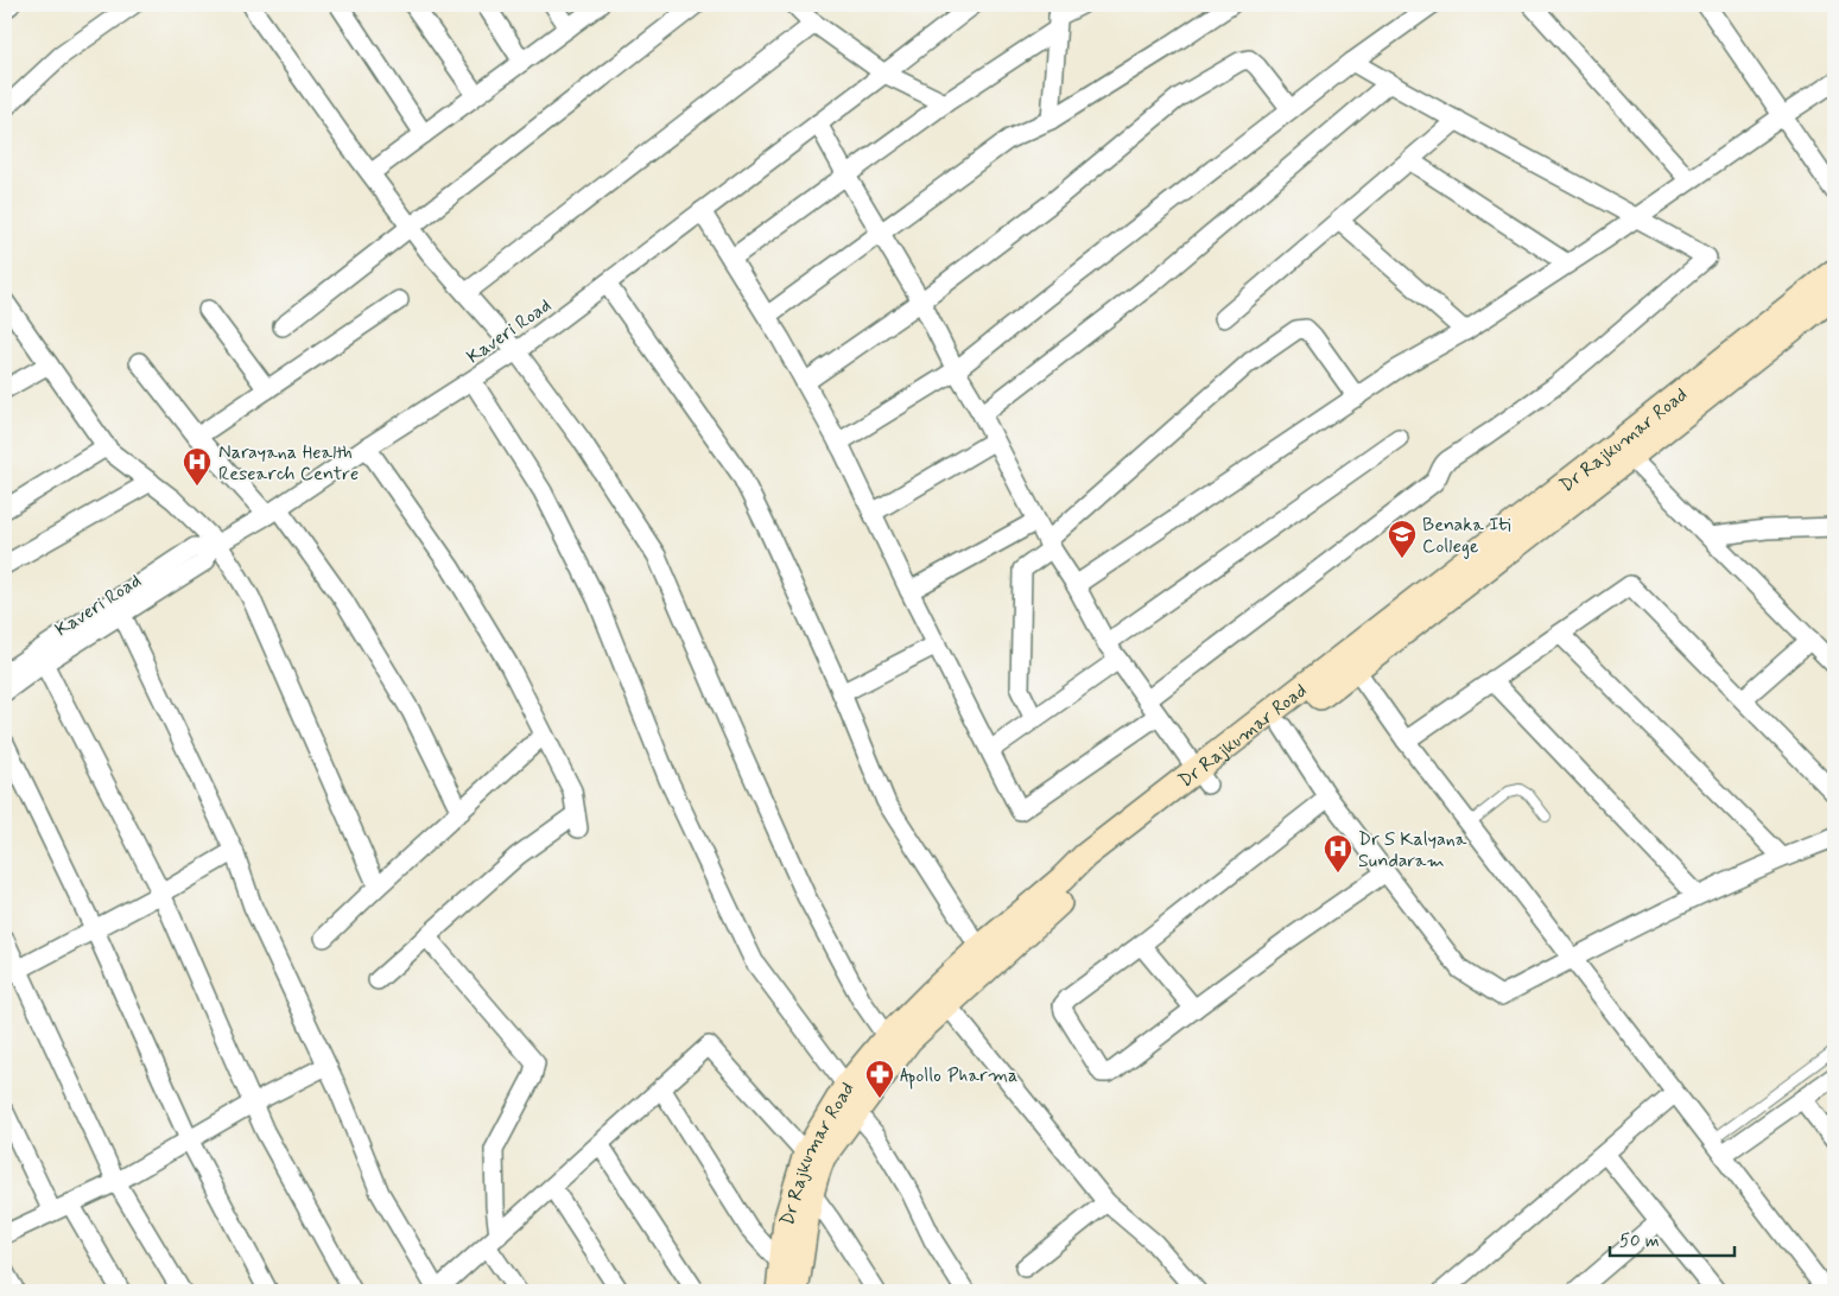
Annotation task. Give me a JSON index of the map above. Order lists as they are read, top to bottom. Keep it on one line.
{"streets":{"main road":["Dr Rajkumar Road"],"street":["Kaveri Road"]},"places":{"hospital":["Narayana Health Research Centre","Dr S Kalyana Sundaram"],"school or university":["Benaka Iti College"],"pharmacy":["Apollo Pharma"]},"scale_bar":"50 m"}
